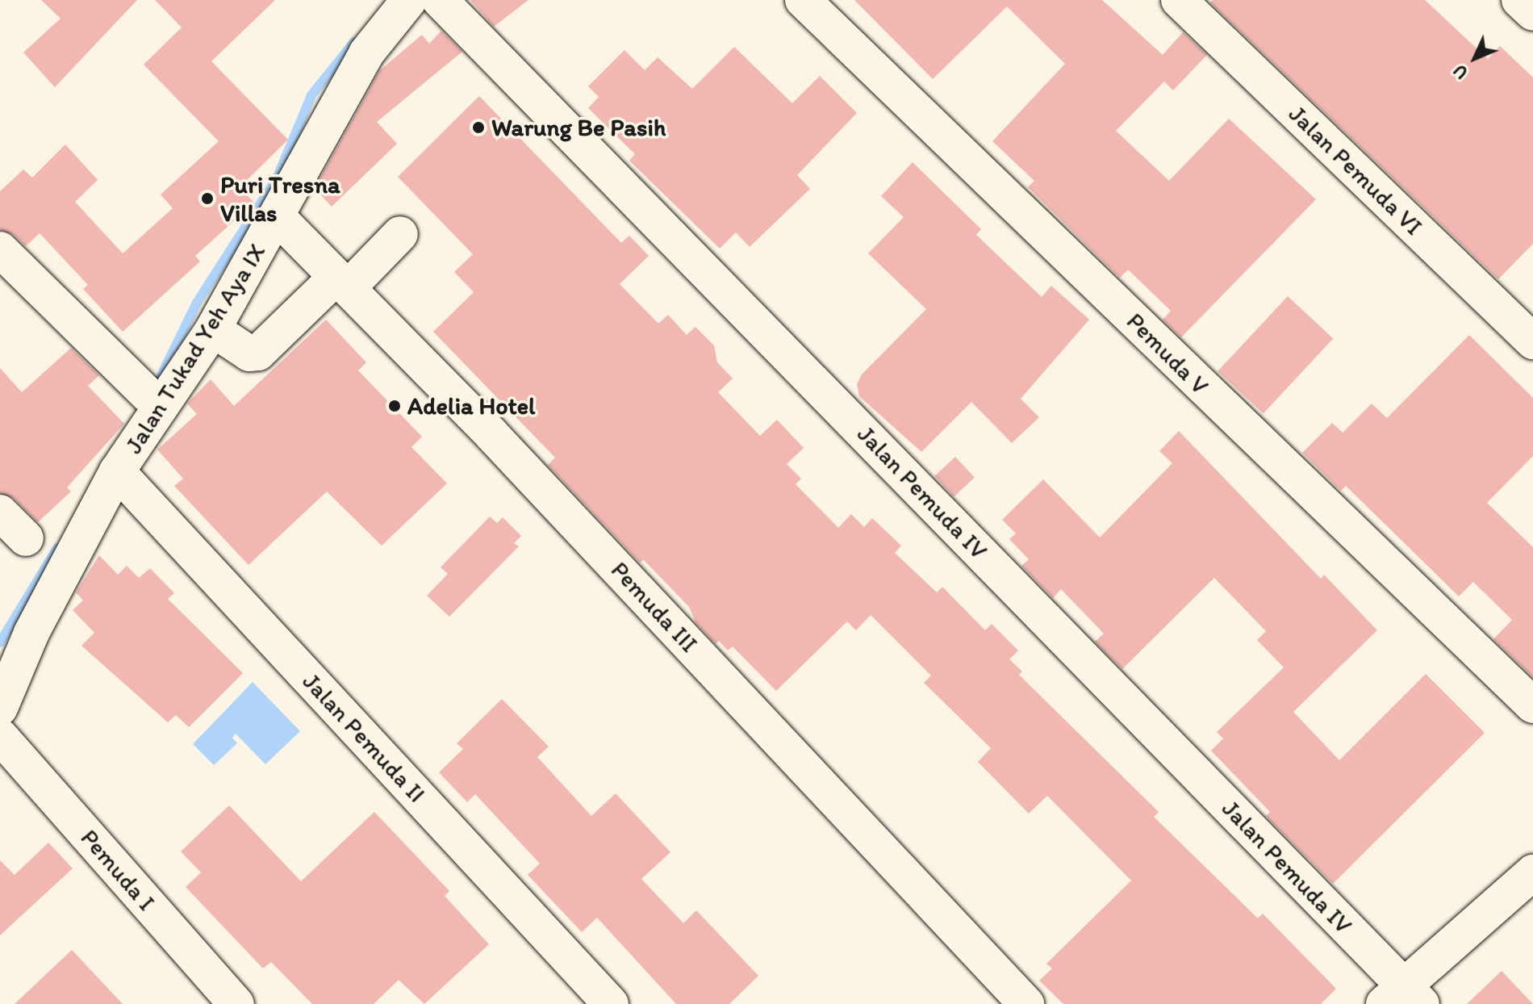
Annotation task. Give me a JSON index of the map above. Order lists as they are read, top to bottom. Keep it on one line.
{"streets":{"street":["Jalan Pemuda VI","Jalan Tukad Yeh Aya IX","Pemuda V","Jalan Pemuda IV","Pemuda III","Jalan Pemuda II","Pemuda I"]},"crossings":[["Jalan Tukad Yeh Aya IX","Pemuda III"],["Jalan Tukad Yeh Aya IX","Jalan Pemuda II"]],"places":["Warung Be Pasih","Puri Tresna Villas","Adelia Hotel"],"north":"bottom left"}
